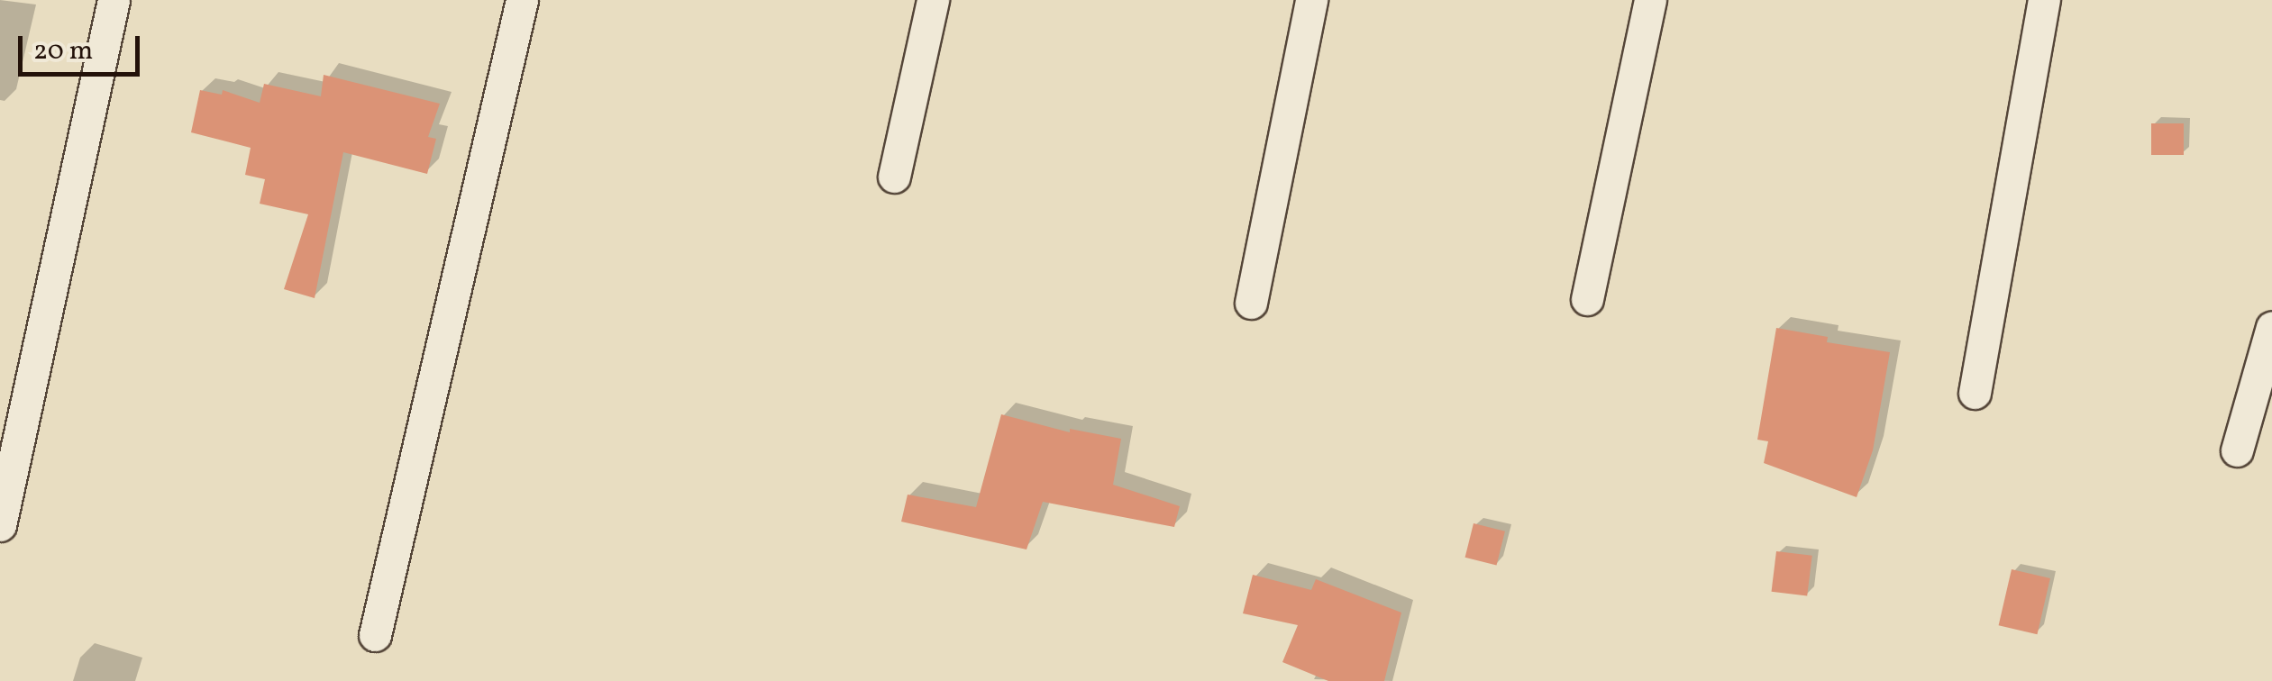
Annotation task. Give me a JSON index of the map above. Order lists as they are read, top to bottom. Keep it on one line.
{"scale_bar":"20 m"}
